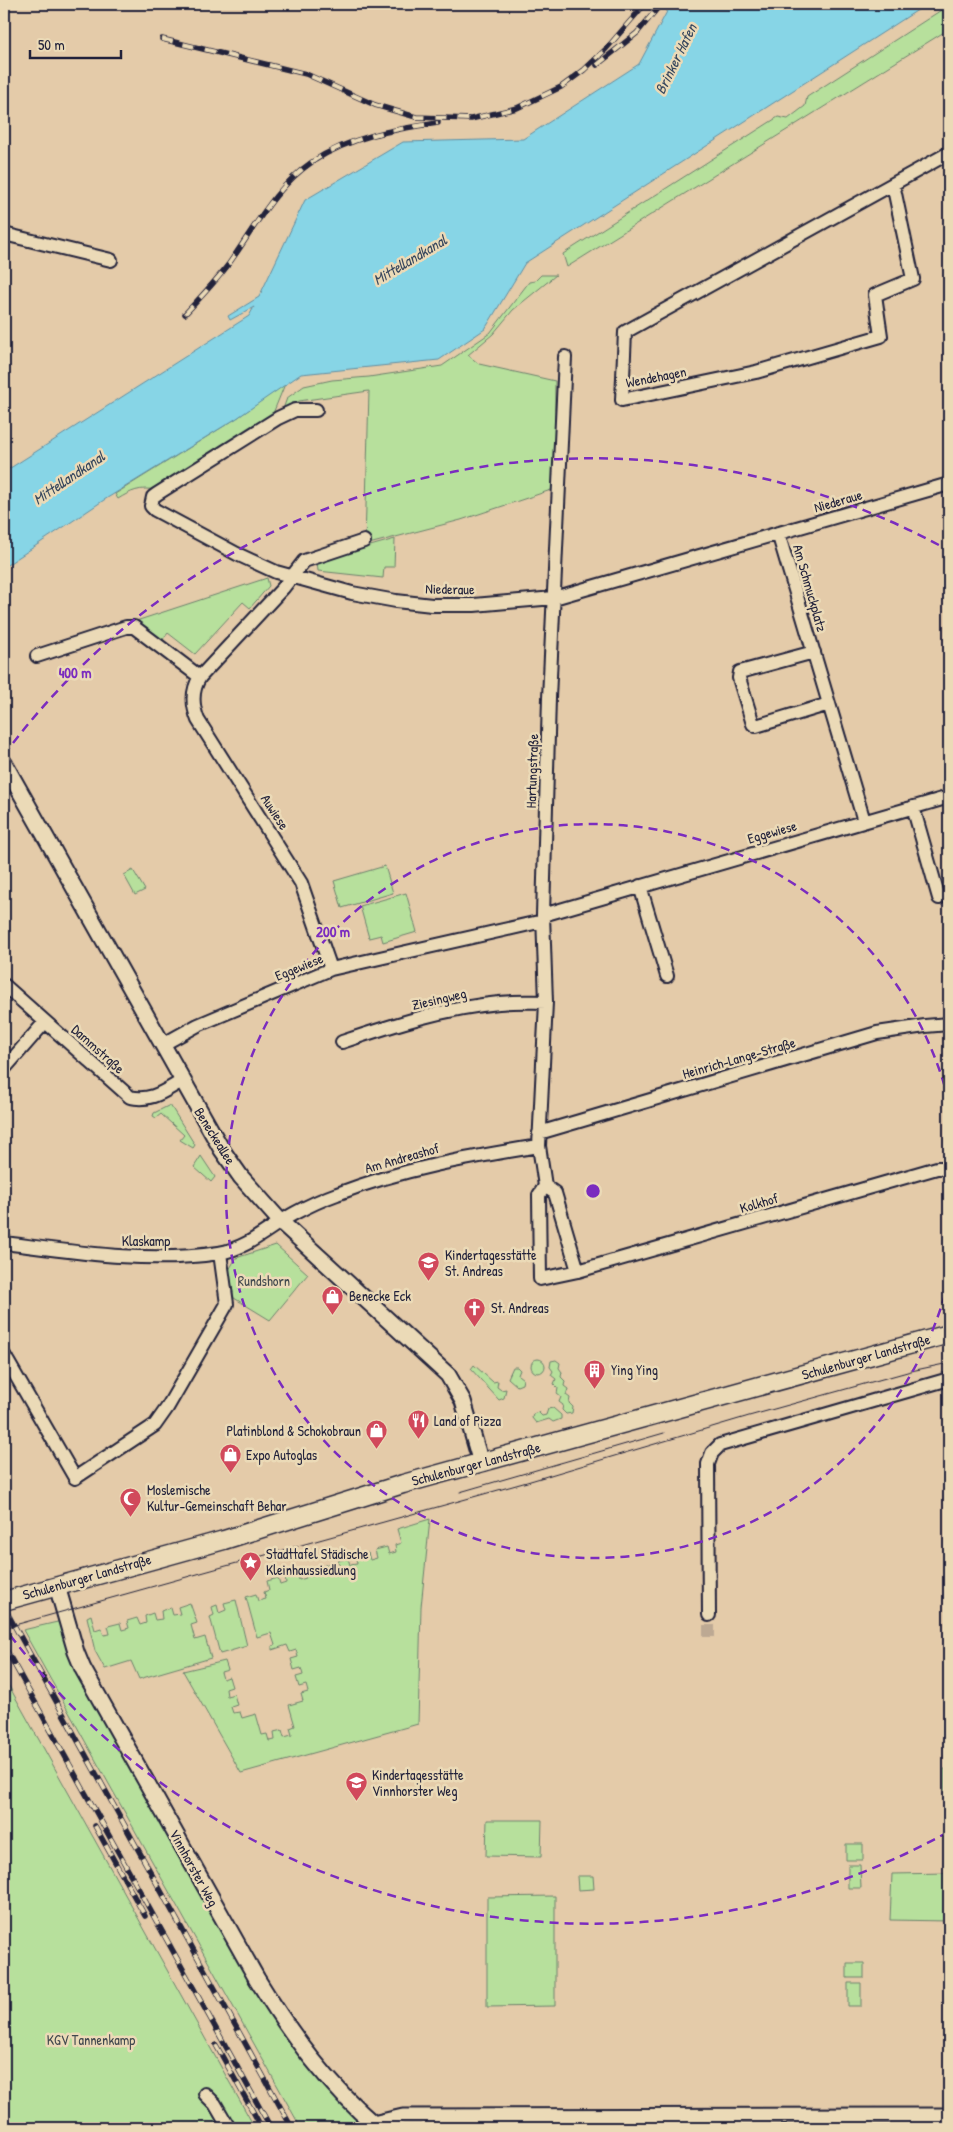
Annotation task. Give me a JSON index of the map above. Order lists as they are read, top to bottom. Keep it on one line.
{"streets":{"main road":["Schulenburger Landstraße"],"street":["Wendehagen","Niederaue","Am Schmuckplatz","Hartungstraße","Auwiese","Eggewiese","Ziesingweg","Dammstraße","Heinrich-Lange-Straße","Beneckeallee","Am Andreashof","Kolkhof","Klaskamp","Vinnhorster Weg"]},"crossings":[["Niederaue","Am Schmuckplatz"],["Niederaue","Hartungstraße"],["Niederaue","Auwiese"],["Am Schmuckplatz","Eggewiese"],["Hartungstraße","Eggewiese"],["Hartungstraße","Ziesingweg"],["Hartungstraße","Heinrich-Lange-Straße"],["Hartungstraße","Am Andreashof"],["Hartungstraße","Kolkhof"],["Auwiese","Eggewiese"],["Eggewiese","Beneckeallee"],["Dammstraße","Beneckeallee"],["Heinrich-Lange-Straße","Am Andreashof"],["Beneckeallee","Am Andreashof"],["Beneckeallee","Klaskamp"],["Beneckeallee","Schulenburger Landstraße"],["Am Andreashof","Klaskamp"],["Schulenburger Landstraße","Vinnhorster Weg"]],"water":["Brinker Hafen","Mittellandkanal"],"parks":["Rundshorn","KGV Tannenkamp"],"places":{"school or university":["Kindertagesstätte St. Andreas","Kindertagesstätte Vinnhorster Weg"],"shop":["Benecke Eck","Platinblond & Schokobraun","Expo Autoglas"],"church":["St. Andreas"],"building":["Ying Ying"],"restaurant":["Land of Pizza"],"mosque":["Moslemische Kultur-Gemeinschaft Behar"],"place":["Stadttafel Städische Kleinhaussiedlung"]},"scale_bar":"50 m","rings":["400 m","200 m"]}
